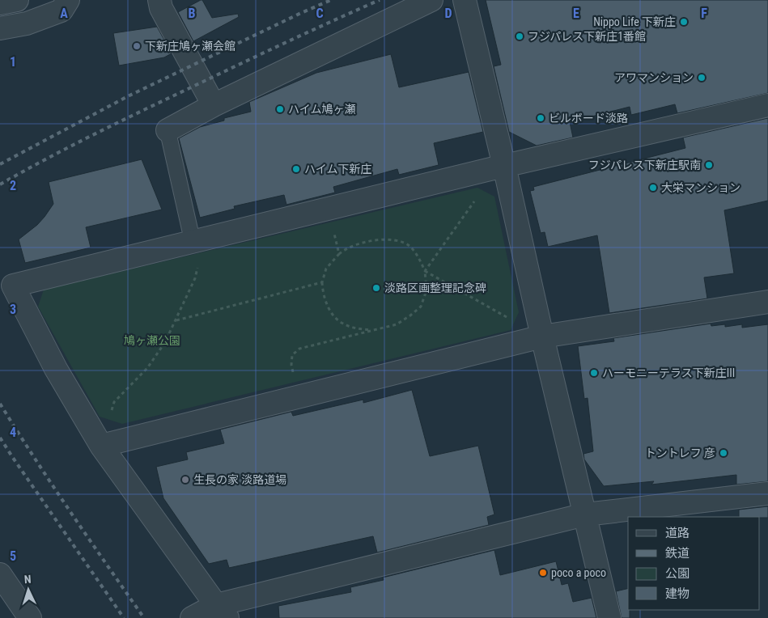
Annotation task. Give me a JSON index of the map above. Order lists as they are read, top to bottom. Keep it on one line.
{"parks":["鳩ヶ瀬公園"],"places":["Nippo Life 下新庄","フジパレス下新庄1番館","下新庄鳩ヶ瀬会館","アワマンション","ハイム鳩ヶ瀬","ビルボード淡路","フジパレス下新庄駅南","ハイム下新庄","大栄マンション","淡路区画整理記念碑","ハーモニーテラス下新庄III","トントレフ 彦","生長の家 淡路道場","poco a poco"],"legend":["道路","鉄道","公園","建物"],"north":"top","grid":{"columns":["A","B","C","D","E","F"],"rows":["1","2","3","4","5"]}}
